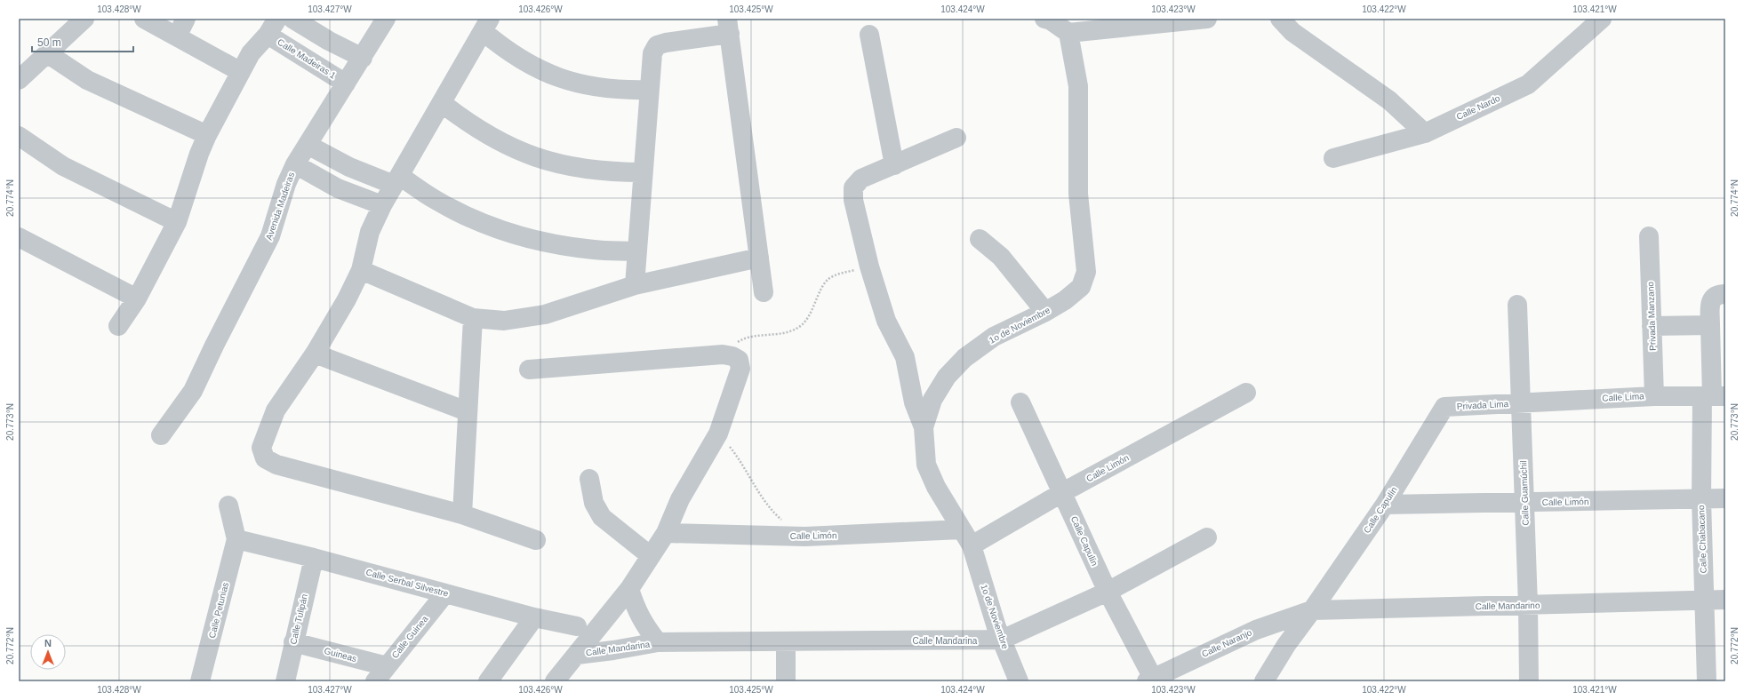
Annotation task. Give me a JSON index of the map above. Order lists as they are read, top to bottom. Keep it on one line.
{"streets":{"street":["Calle Madeiras 1","Calle Nardo","Avenida Madeiras","Privada Manzano","1o de Noviembre","Calle Lima","Privada Lima","Calle Limón","Calle Guamúchil","Calle Capulín","Calle Chabacano","Calle Serbal Silvestre","Calle Mandarino","Calle Petunias","Calle Tulipán","Calle Guinea","Calle Mandarina","Calle Naranjo","Guineas"]},"crossings":[["Calle Madeiras 1","Avenida Madeiras"],["Privada Manzano","Calle Lima"],["1o de Noviembre","Calle Limón"],["1o de Noviembre","Calle Mandarina"],["Calle Lima","Privada Lima"],["Calle Lima","Calle Guamúchil"],["Calle Lima","Calle Chabacano"],["Privada Lima","Calle Guamúchil"],["Privada Lima","Calle Capulín"],["Calle Limón","Calle Guamúchil"],["Calle Limón","Calle Capulín"],["Calle Limón","Calle Chabacano"],["Calle Guamúchil","Calle Mandarino"],["Calle Capulín","Calle Mandarino"],["Calle Capulín","Calle Mandarina"],["Calle Capulín","Calle Naranjo"],["Calle Chabacano","Calle Mandarino"],["Calle Serbal Silvestre","Calle Petunias"],["Calle Serbal Silvestre","Calle Tulipán"],["Calle Serbal Silvestre","Calle Guinea"],["Calle Mandarino","Calle Naranjo"],["Calle Tulipán","Guineas"],["Calle Guinea","Guineas"]],"scale_bar":"50 m","north":"top","coordinates":["103.428°W","103.427°W","103.426°W","103.425°W","103.424°W","103.423°W","103.422°W","103.421°W","20.774°N","20.773°N","20.772°N"]}
